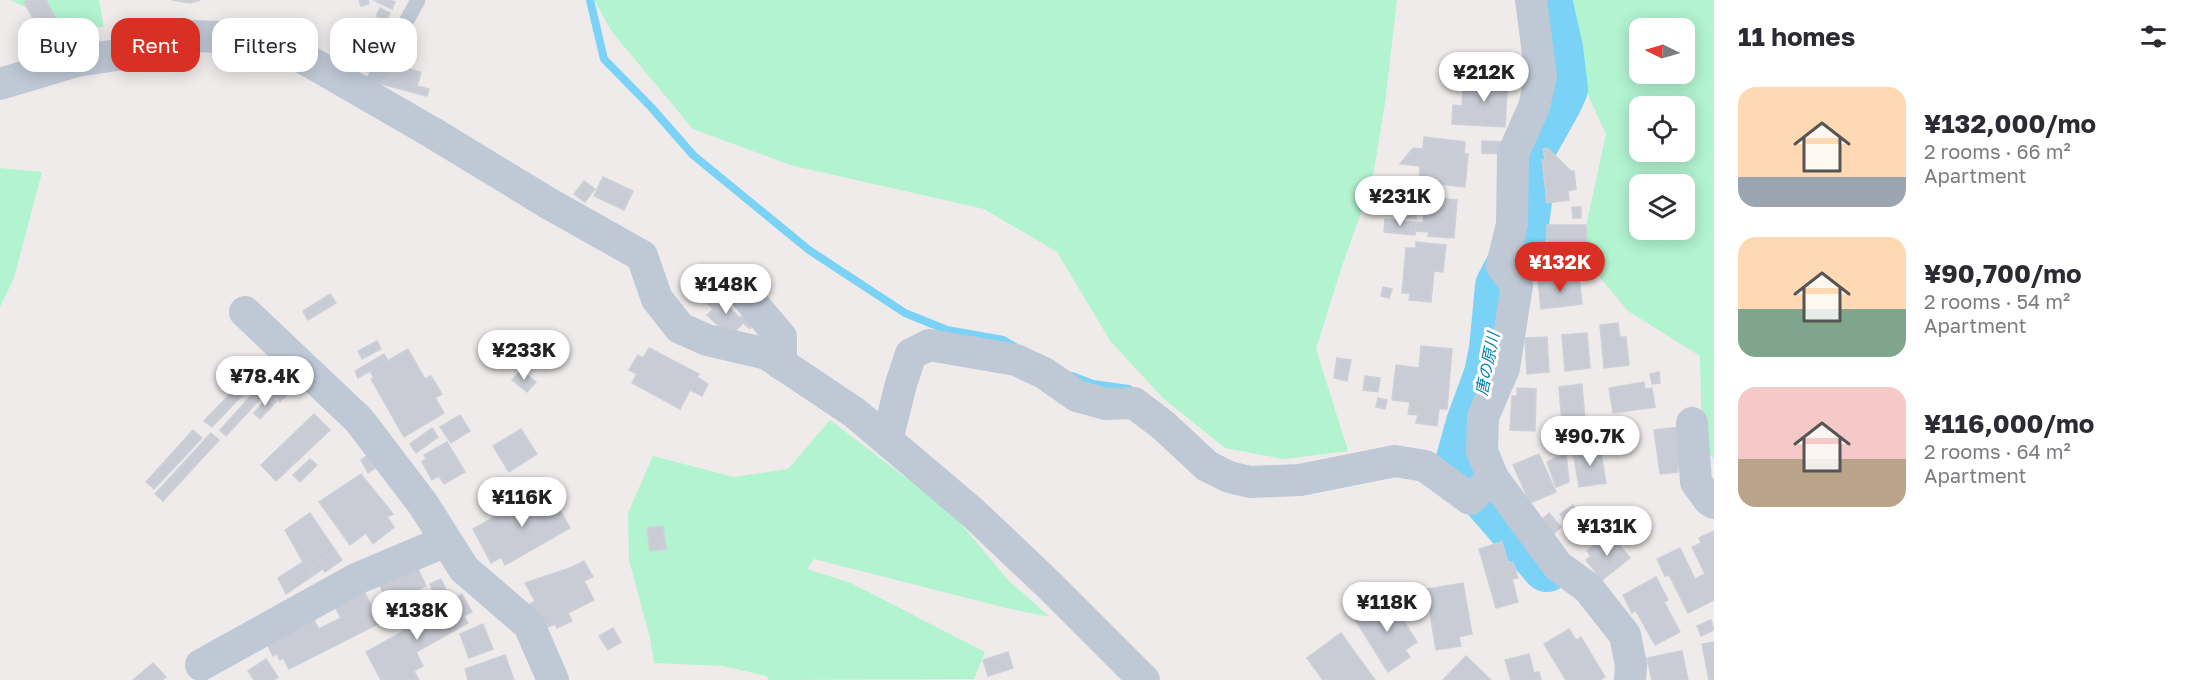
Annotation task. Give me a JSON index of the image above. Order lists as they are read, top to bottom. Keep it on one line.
{"water":["唐の原川"],"north":"left","page":{"heading":"11 homes","chip":["Buy","Rent","Filters","New"],"price":["¥212K","¥231K","¥132K","¥148K","¥233K","¥78.4K","¥90.7K","¥116K","¥131K","¥118K","¥138K"],"list":[{"name":"¥132,000/mo","note":"2 rooms · 66 m² · Apartment"},{"name":"¥90,700/mo","note":"2 rooms · 54 m² · Apartment"},{"name":"¥116,000/mo","note":"2 rooms · 64 m² · Apartment"}]}}
